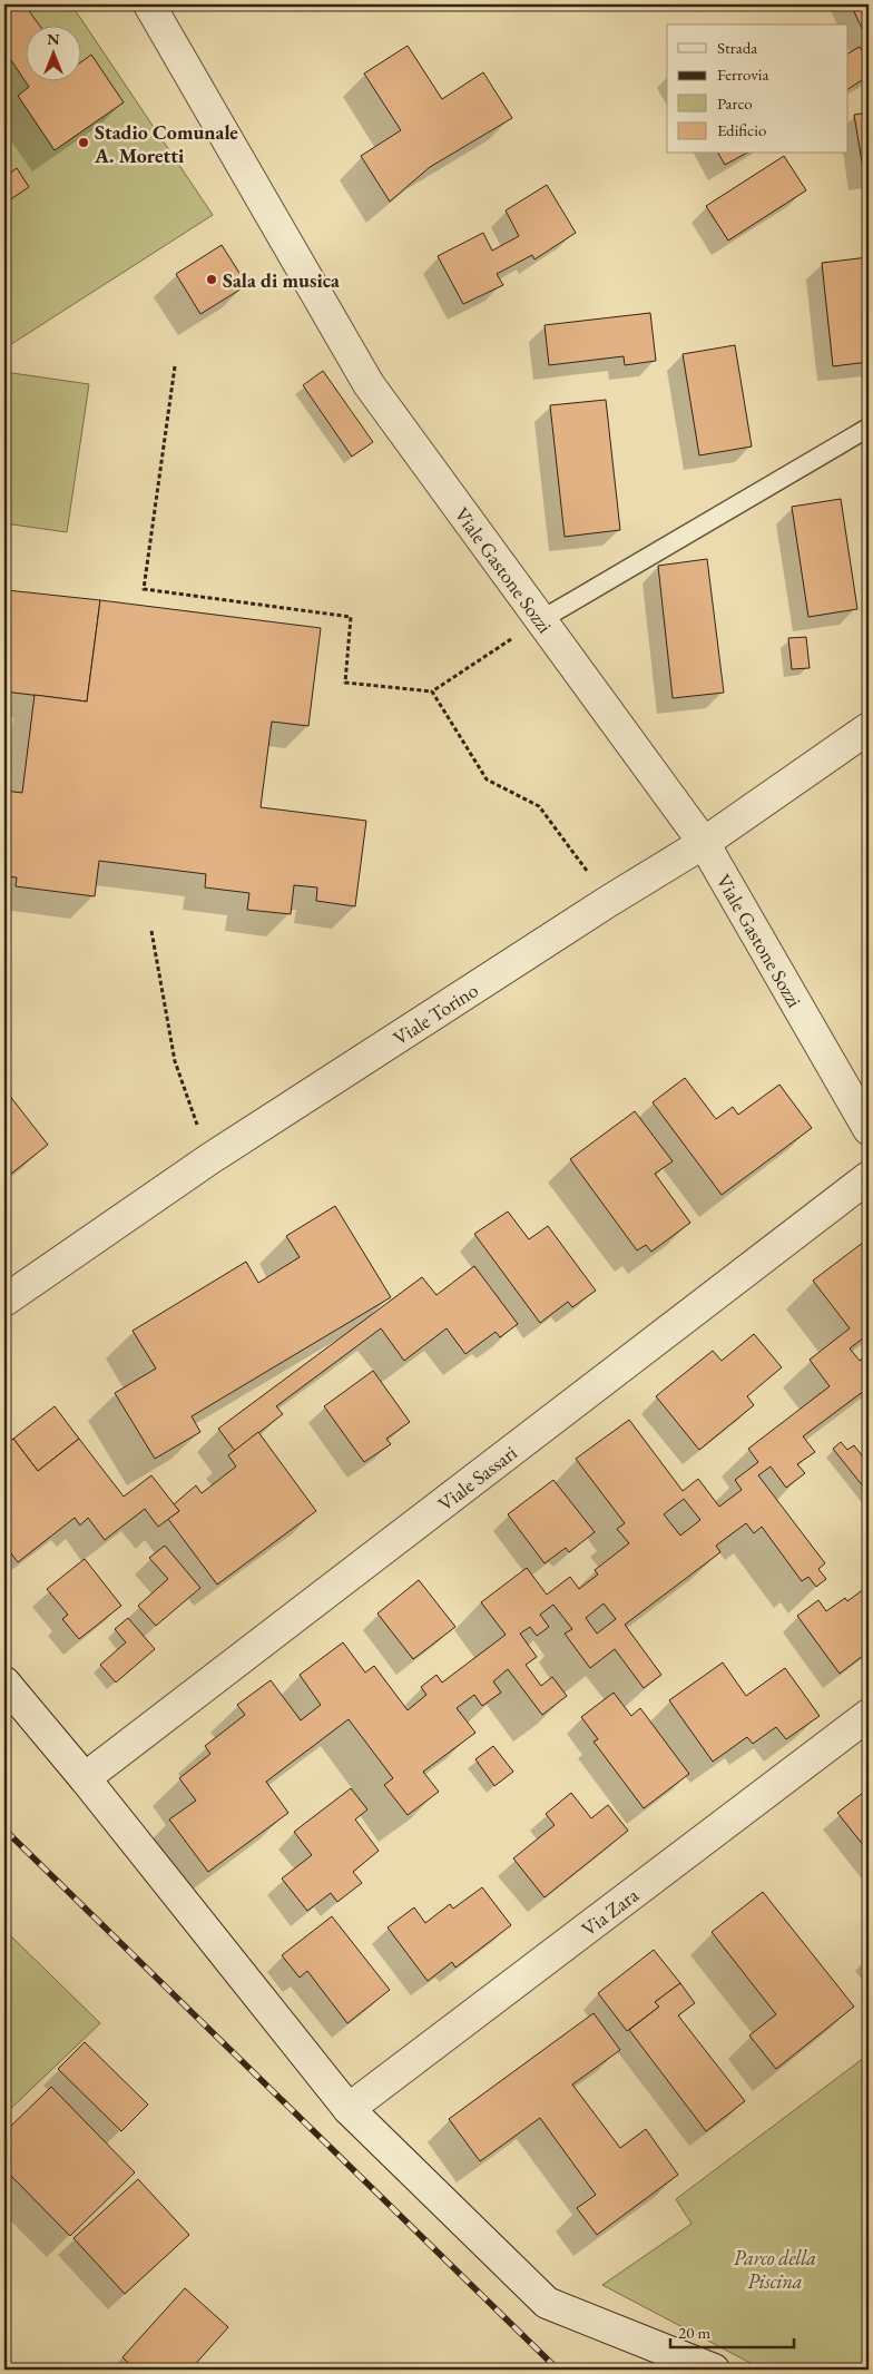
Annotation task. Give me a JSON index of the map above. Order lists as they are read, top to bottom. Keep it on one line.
{"streets":{"street":["Viale Gastone Sozzi","Viale Torino","Viale Sassari","Via Zara"]},"crossings":[["Viale Gastone Sozzi","Viale Torino"]],"parks":["Parco della Piscina"],"places":["Stadio Comunale A. Moretti","Sala di musica"],"legend":["Strada","Ferrovia","Parco","Edificio"],"scale_bar":"20 m","north":"top"}
